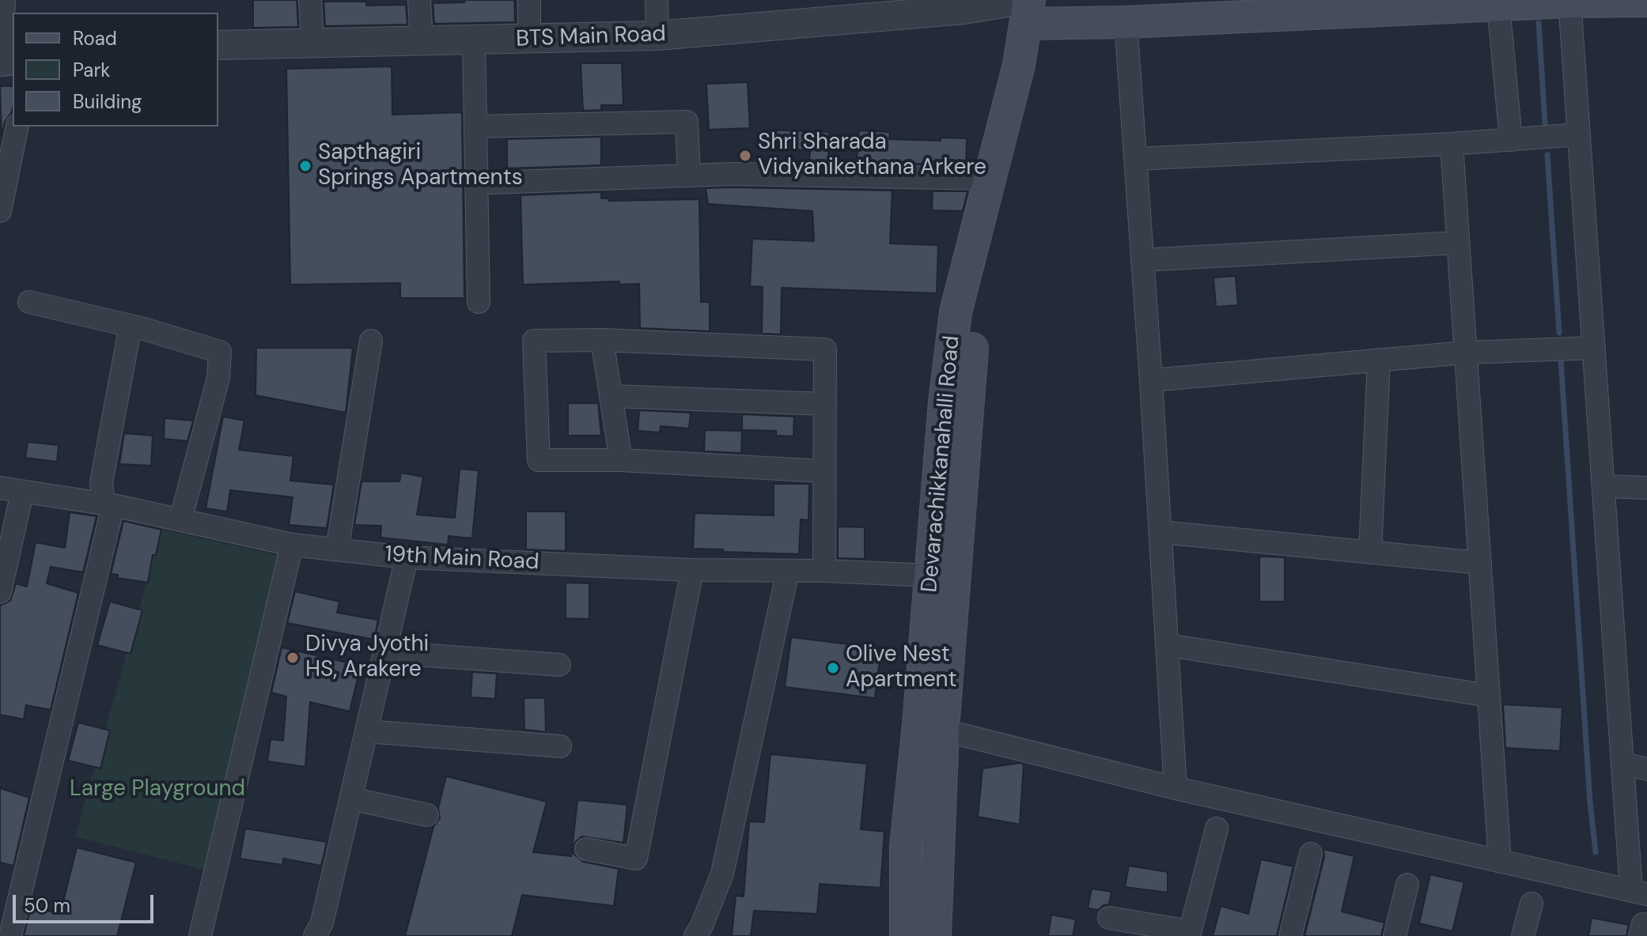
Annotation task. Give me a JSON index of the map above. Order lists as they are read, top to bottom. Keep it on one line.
{"streets":{"main road":["Devarachikkanahalli Road"],"street":["BTS Main Road","19th Main Road"]},"crossings":[["BTS Main Road","Devarachikkanahalli Road"],["Devarachikkanahalli Road","19th Main Road"]],"parks":["Large Playground"],"places":["Shri Sharada Vidyanikethana Arkere","Sapthagiri Springs Apartments","Divya Jyothi HS, Arakere","Olive Nest Apartment"],"legend":["Road","Park","Building"],"scale_bar":"50 m"}
